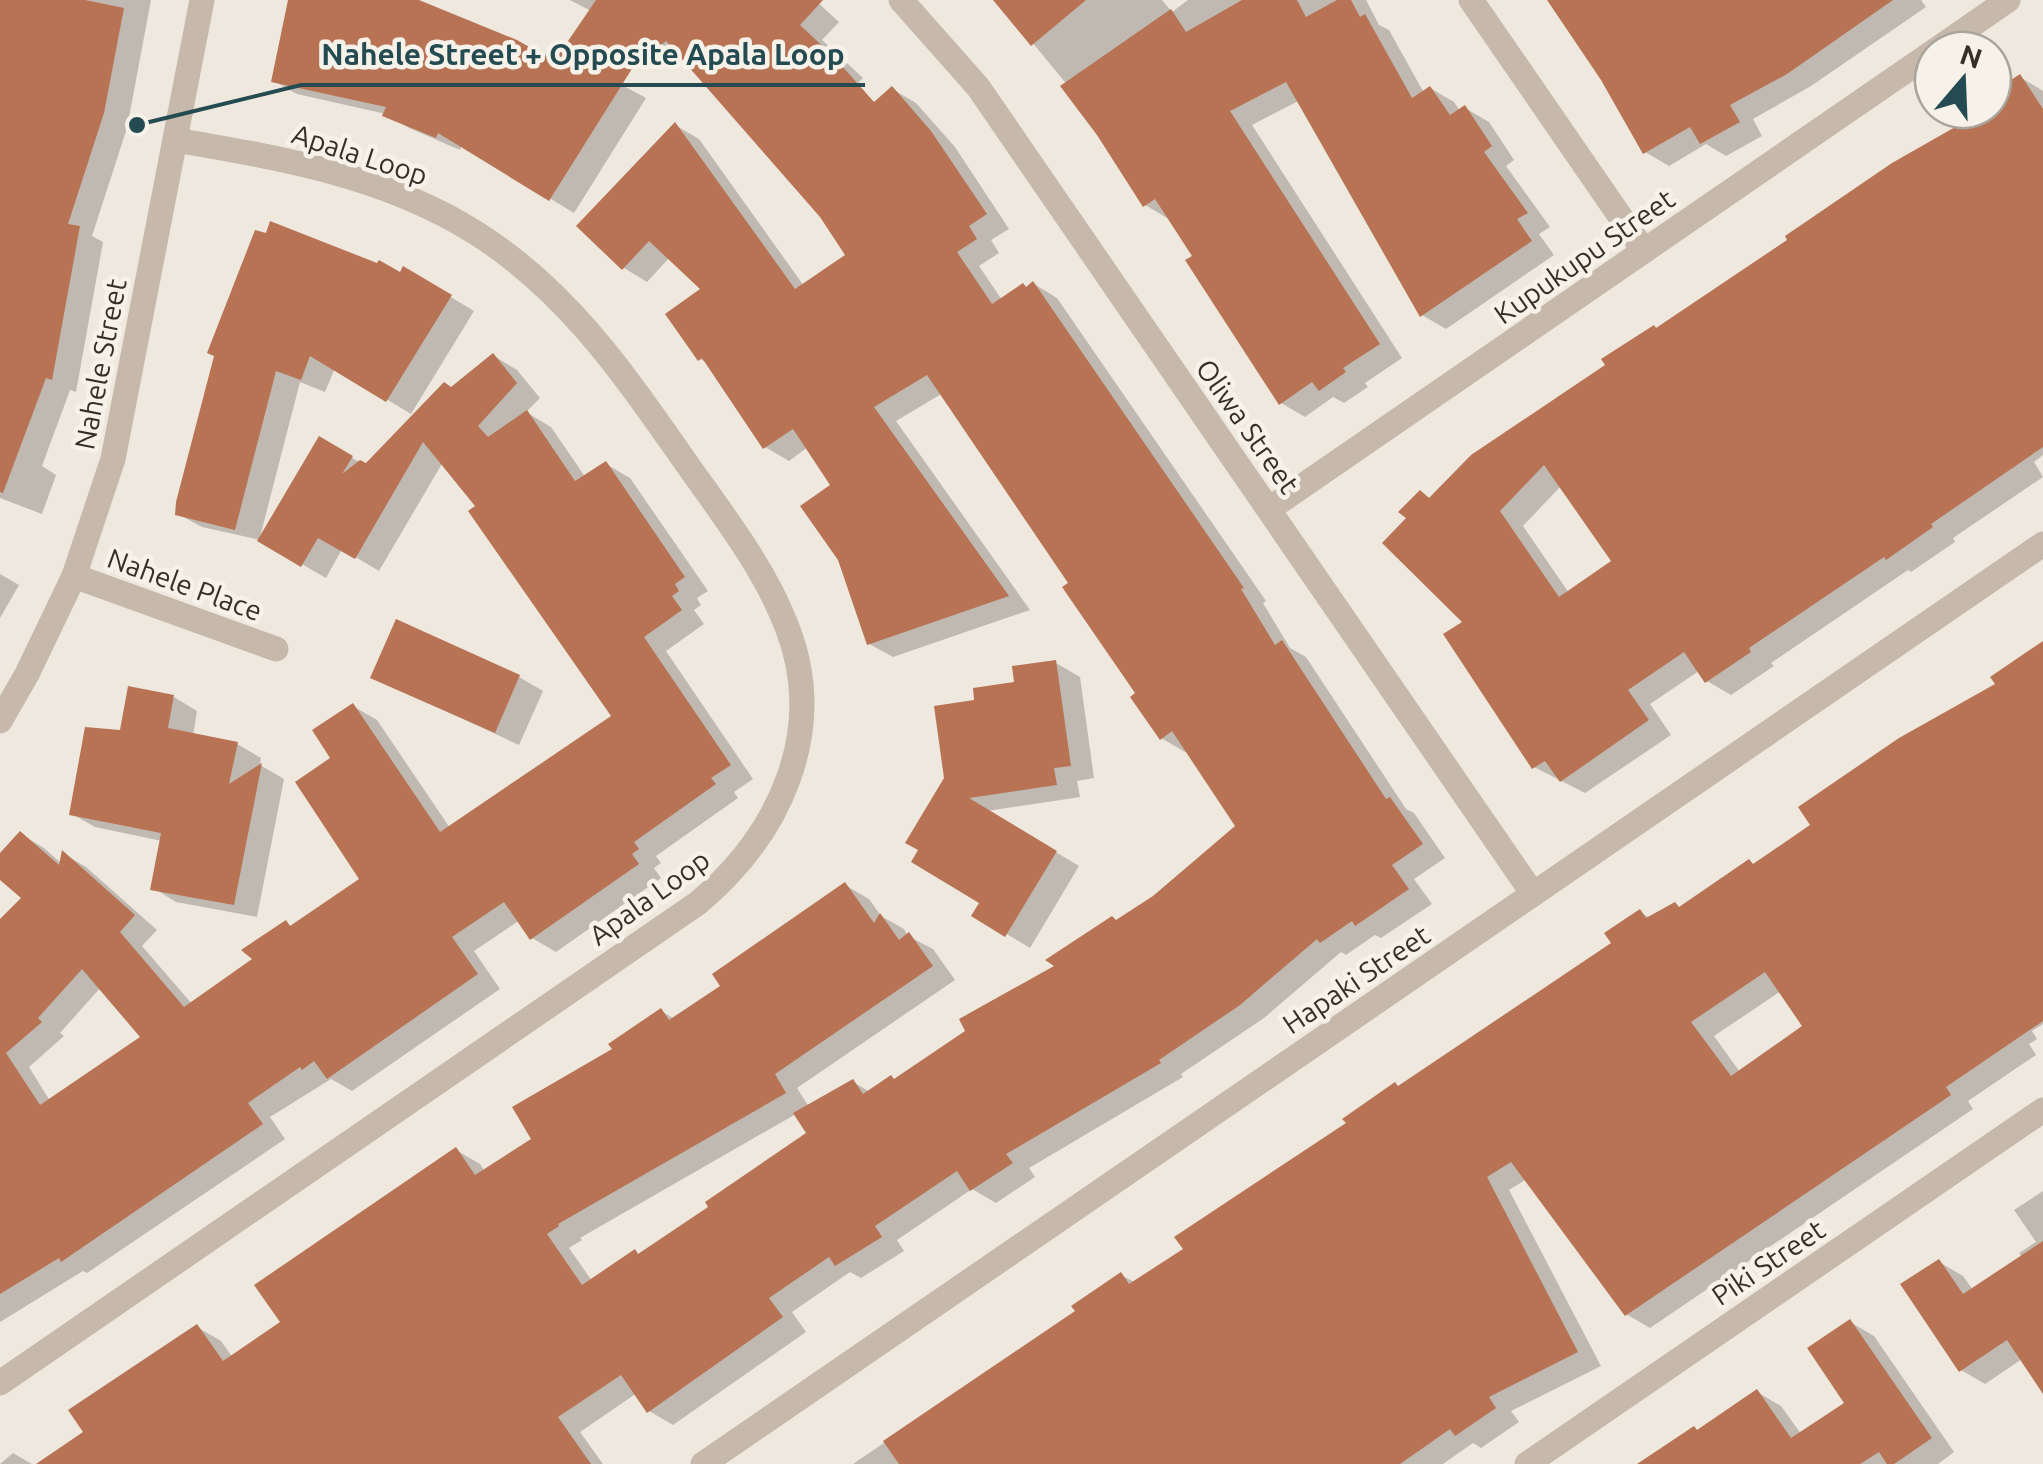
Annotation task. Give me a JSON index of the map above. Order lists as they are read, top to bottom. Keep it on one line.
{"streets":{"street":["Apala Loop","Kupukupu Street","Nahele Street","Oliwa Street","Nahele Place","Hapaki Street","Piki Street"]},"crossings":[["Apala Loop","Nahele Street"],["Kupukupu Street","Oliwa Street"],["Nahele Street","Nahele Place"],["Oliwa Street","Hapaki Street"]],"places":["Nahele Street + Opposite Apala Loop"],"north":"top"}
